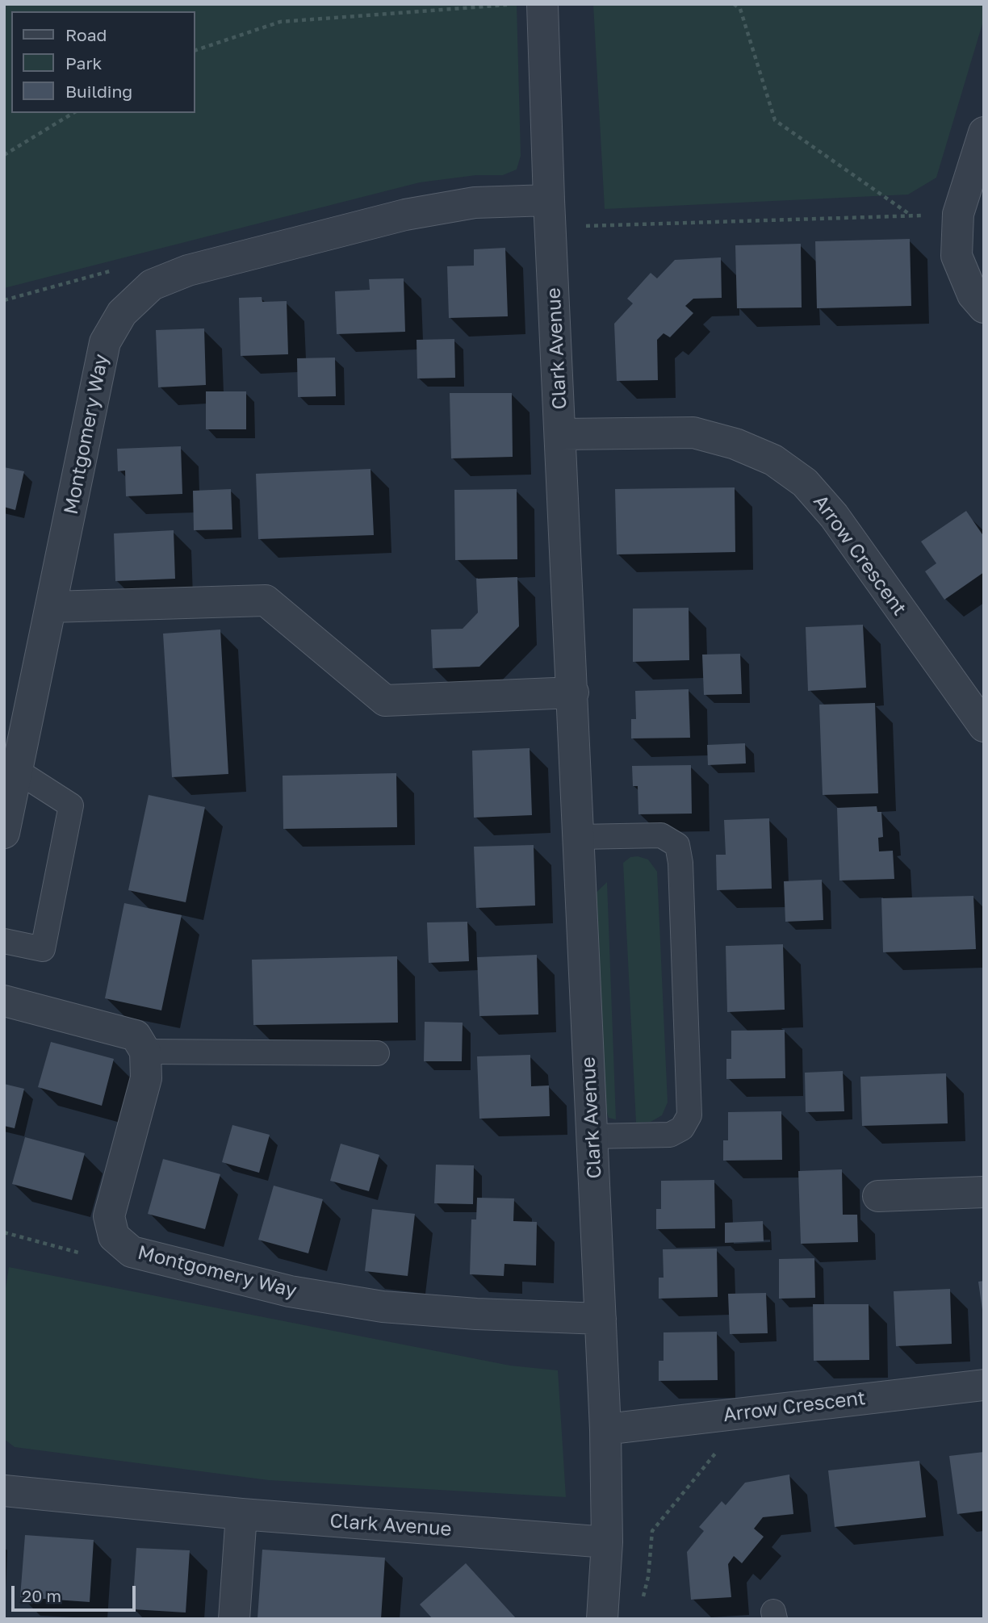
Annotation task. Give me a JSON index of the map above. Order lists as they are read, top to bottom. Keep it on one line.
{"streets":{"street":["Clark Avenue","Montgomery Way","Arrow Crescent"]},"crossings":[["Clark Avenue","Montgomery Way"],["Clark Avenue","Arrow Crescent"]],"legend":["Road","Park","Building"],"scale_bar":"20 m"}
